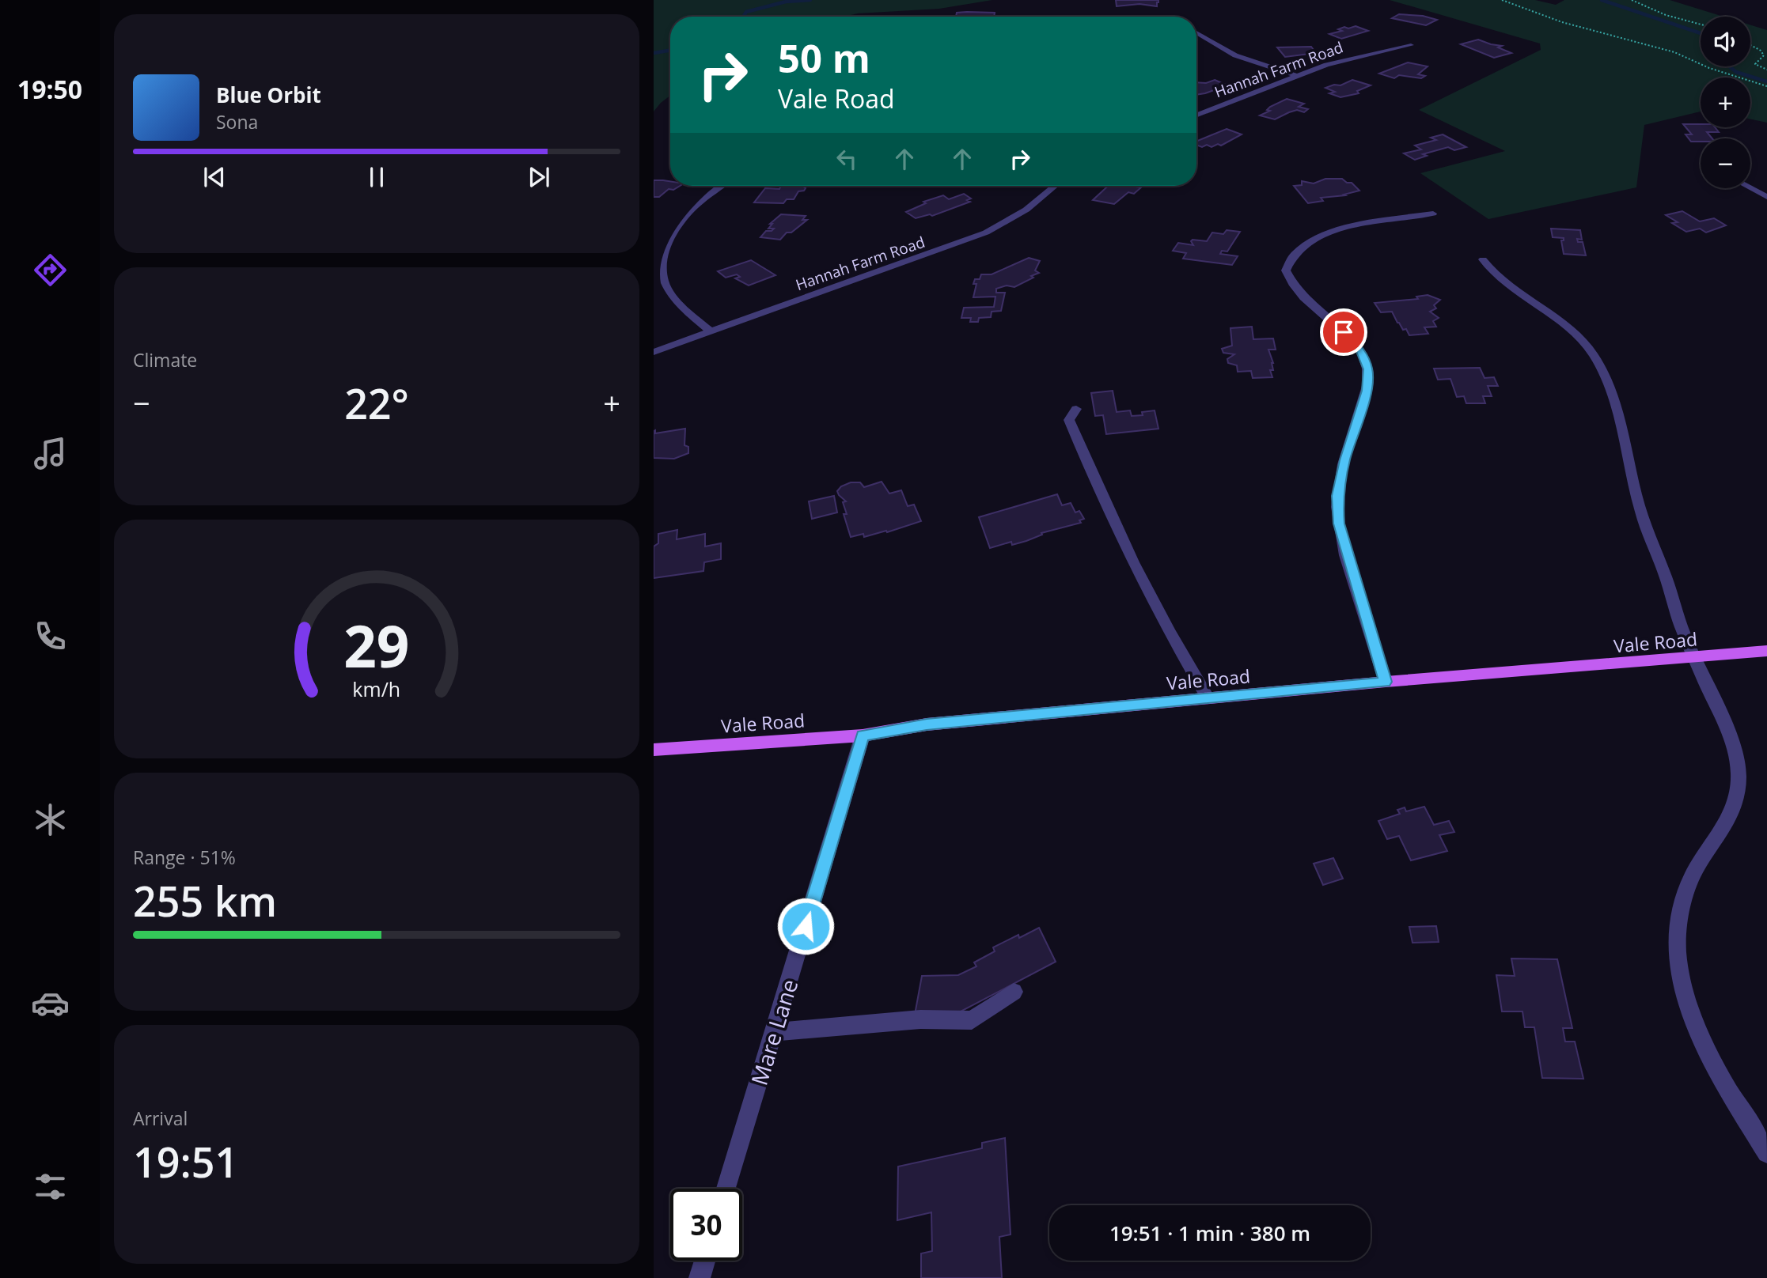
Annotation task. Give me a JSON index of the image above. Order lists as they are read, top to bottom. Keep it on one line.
{"streets":{"main road":["Vale Road"],"street":["Hannah Farm Road","Mare Lane"]},"crossings":[["Vale Road","Mare Lane"]],"page":{"tabs":"19:50","map_buttons":["+","−"],"turn":["50 m","Vale Road"],"song":["Blue Orbit","Sona"],"tile":["Climate",["Range · 51%","255 km"],["Arrival","19:51"]],"heat":["−","22°","+"],"limit":"30","trip":"19:51 · 1 min · 380 m","gauge":["29","km/h"]}}
